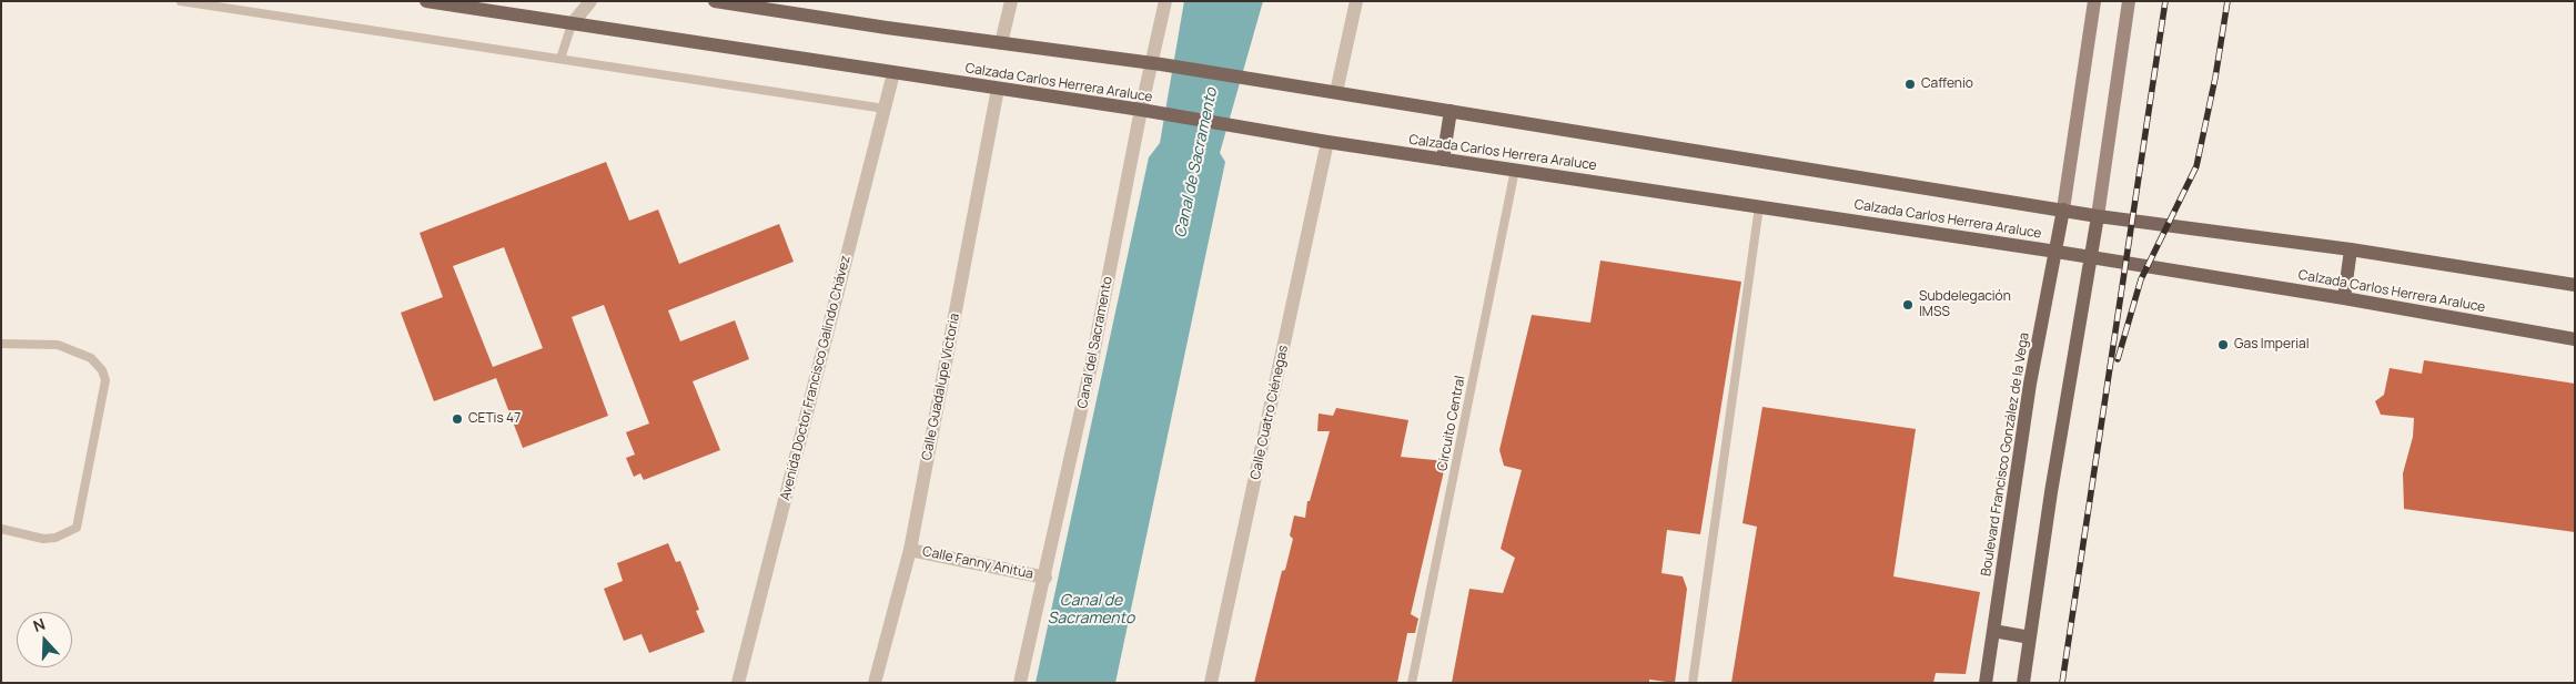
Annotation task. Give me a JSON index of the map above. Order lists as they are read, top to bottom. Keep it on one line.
{"streets":{"main road":["Calzada Carlos Herrera Araluce","Boulevard Francisco González de la Vega"],"street":["Canal del Sacramento","Avenida Doctor Francisco Galindo Chávez","Calle Guadalupe Victoria","Calle Cuatro Ciénegas","Calle Fanny Anitúa"],"lane":["Circuito Central"]},"crossings":[["Calzada Carlos Herrera Araluce","Canal del Sacramento"],["Calzada Carlos Herrera Araluce","Avenida Doctor Francisco Galindo Chávez"],["Calzada Carlos Herrera Araluce","Calle Guadalupe Victoria"],["Calzada Carlos Herrera Araluce","Calle Cuatro Ciénegas"],["Calzada Carlos Herrera Araluce","Circuito Central"],["Calzada Carlos Herrera Araluce","Boulevard Francisco González de la Vega"],["Canal del Sacramento","Calle Fanny Anitúa"],["Calle Guadalupe Victoria","Calle Fanny Anitúa"]],"water":["Canal de Sacramento"],"places":["Caffenio","Subdelegación IMSS","Gas Imperial","CETis 47"],"north":"top"}
